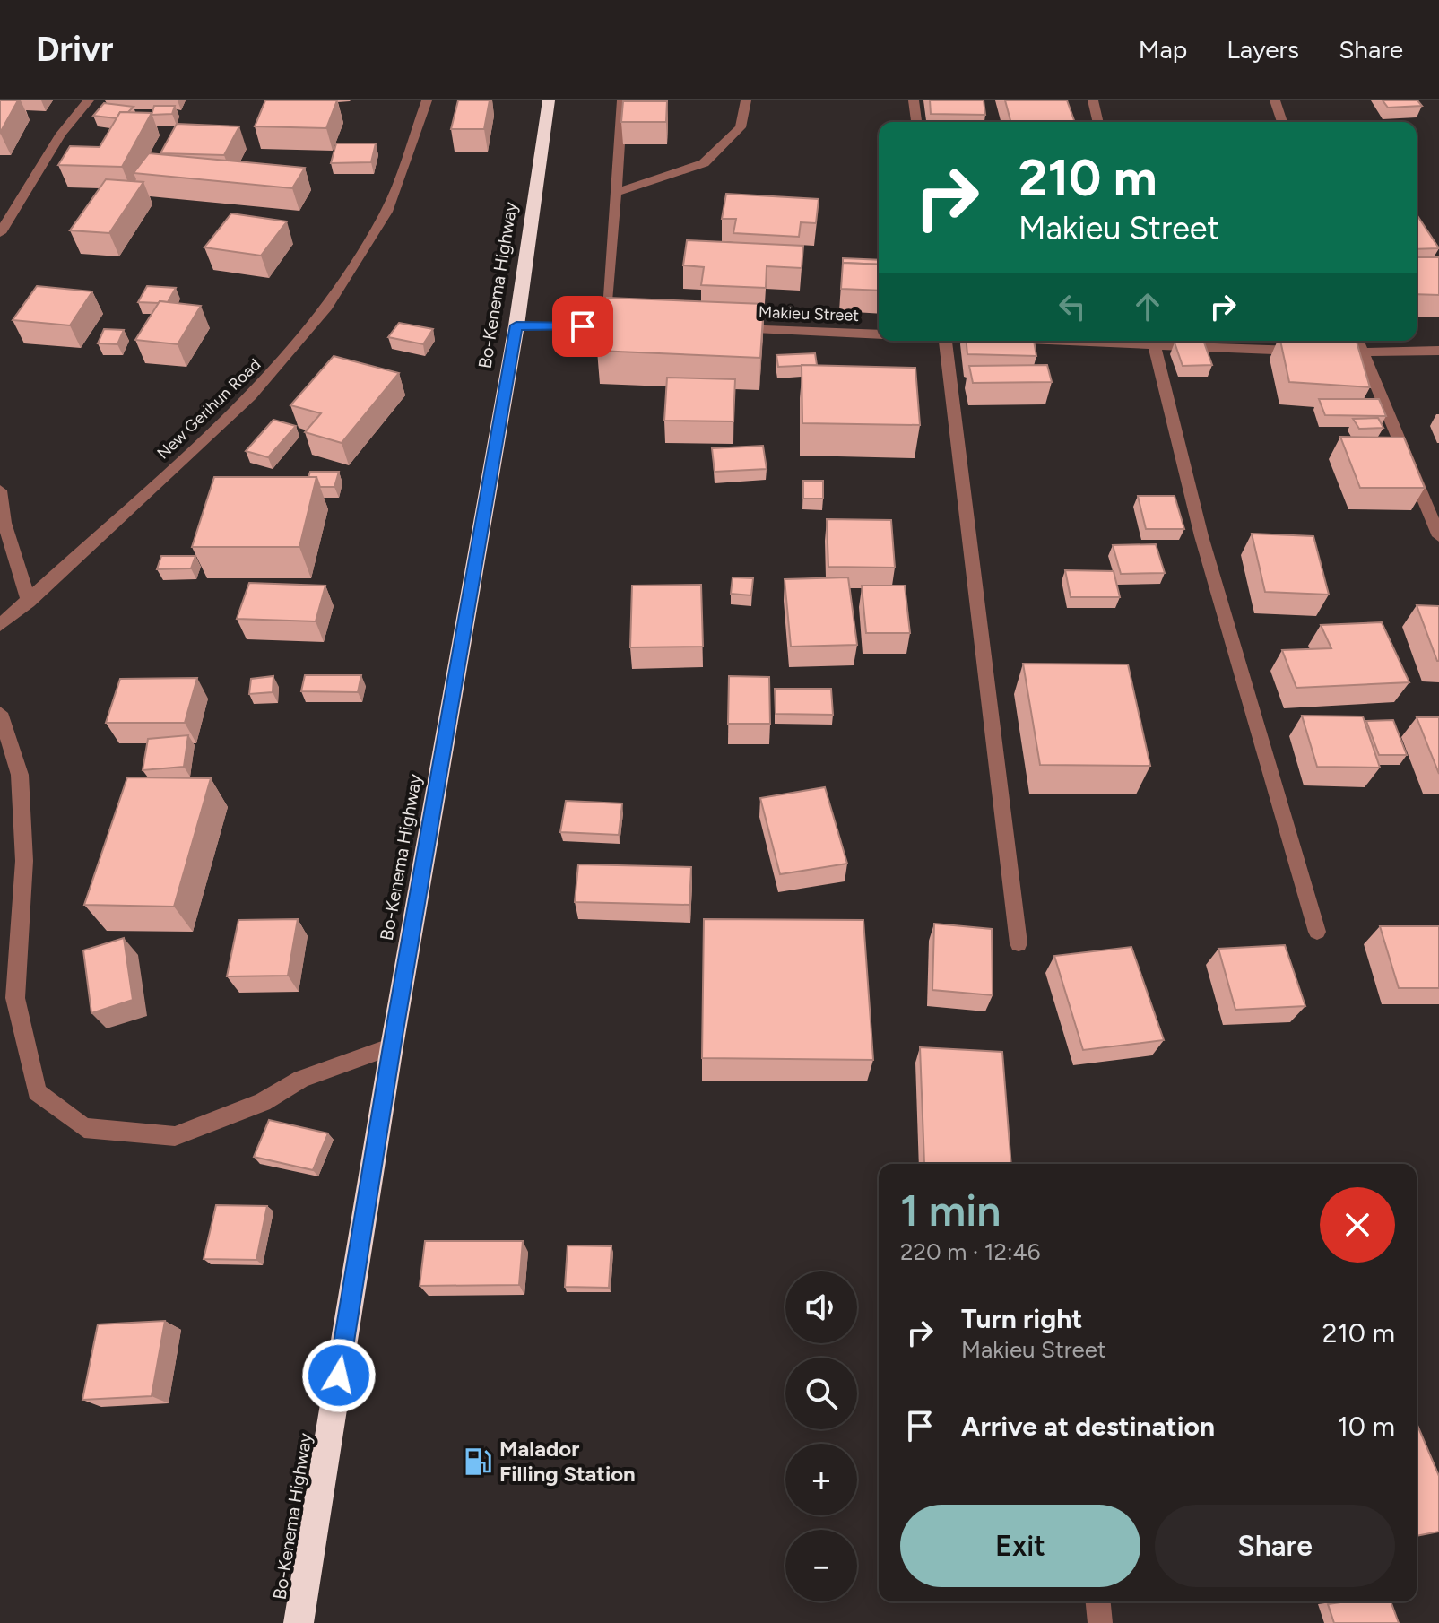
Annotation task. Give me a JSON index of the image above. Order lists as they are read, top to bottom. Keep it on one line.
{"streets":{"highway":["Bo-Kenema Highway"],"street":["Makieu Street","New Gerihun Road"]},"places":{"fuel station":["Malador Filling Station"]},"page":{"header":"Drivr","nav":["Map","Layers","Share"],"turn":["210 m","Makieu Street"],"heading":["1 min","220 m · 12:46"],"map_buttons":["+","−"],"list":[{"name":"Turn right","note":"Makieu Street","value":"210 m"},{"name":"Arrive at destination","value":"10 m"}],"buttons":["Exit","Share"]}}
